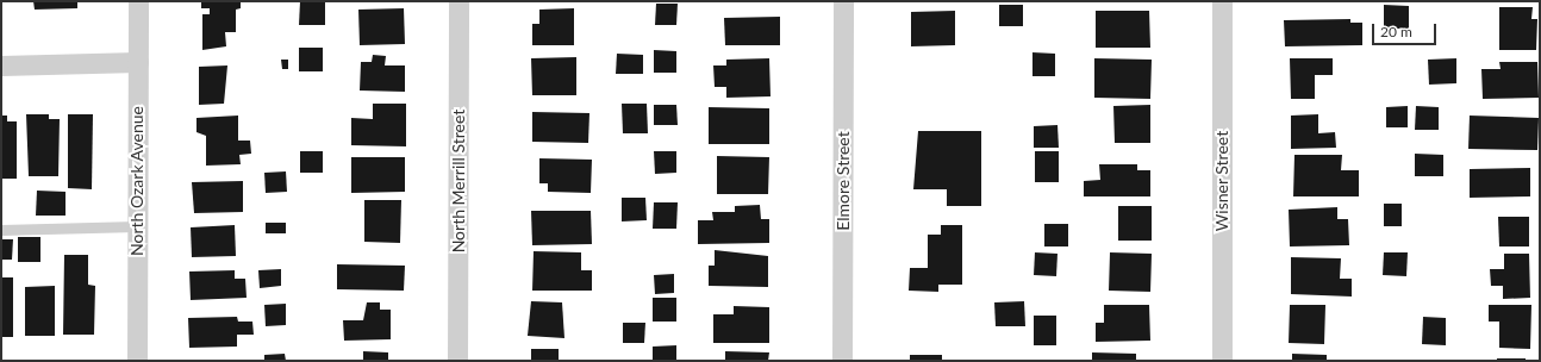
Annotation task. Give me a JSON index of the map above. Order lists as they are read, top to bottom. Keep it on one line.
{"streets":{"street":["North Ozark Avenue","North Merrill Street","Elmore Street","Wisner Street"]},"scale_bar":"20 m"}
